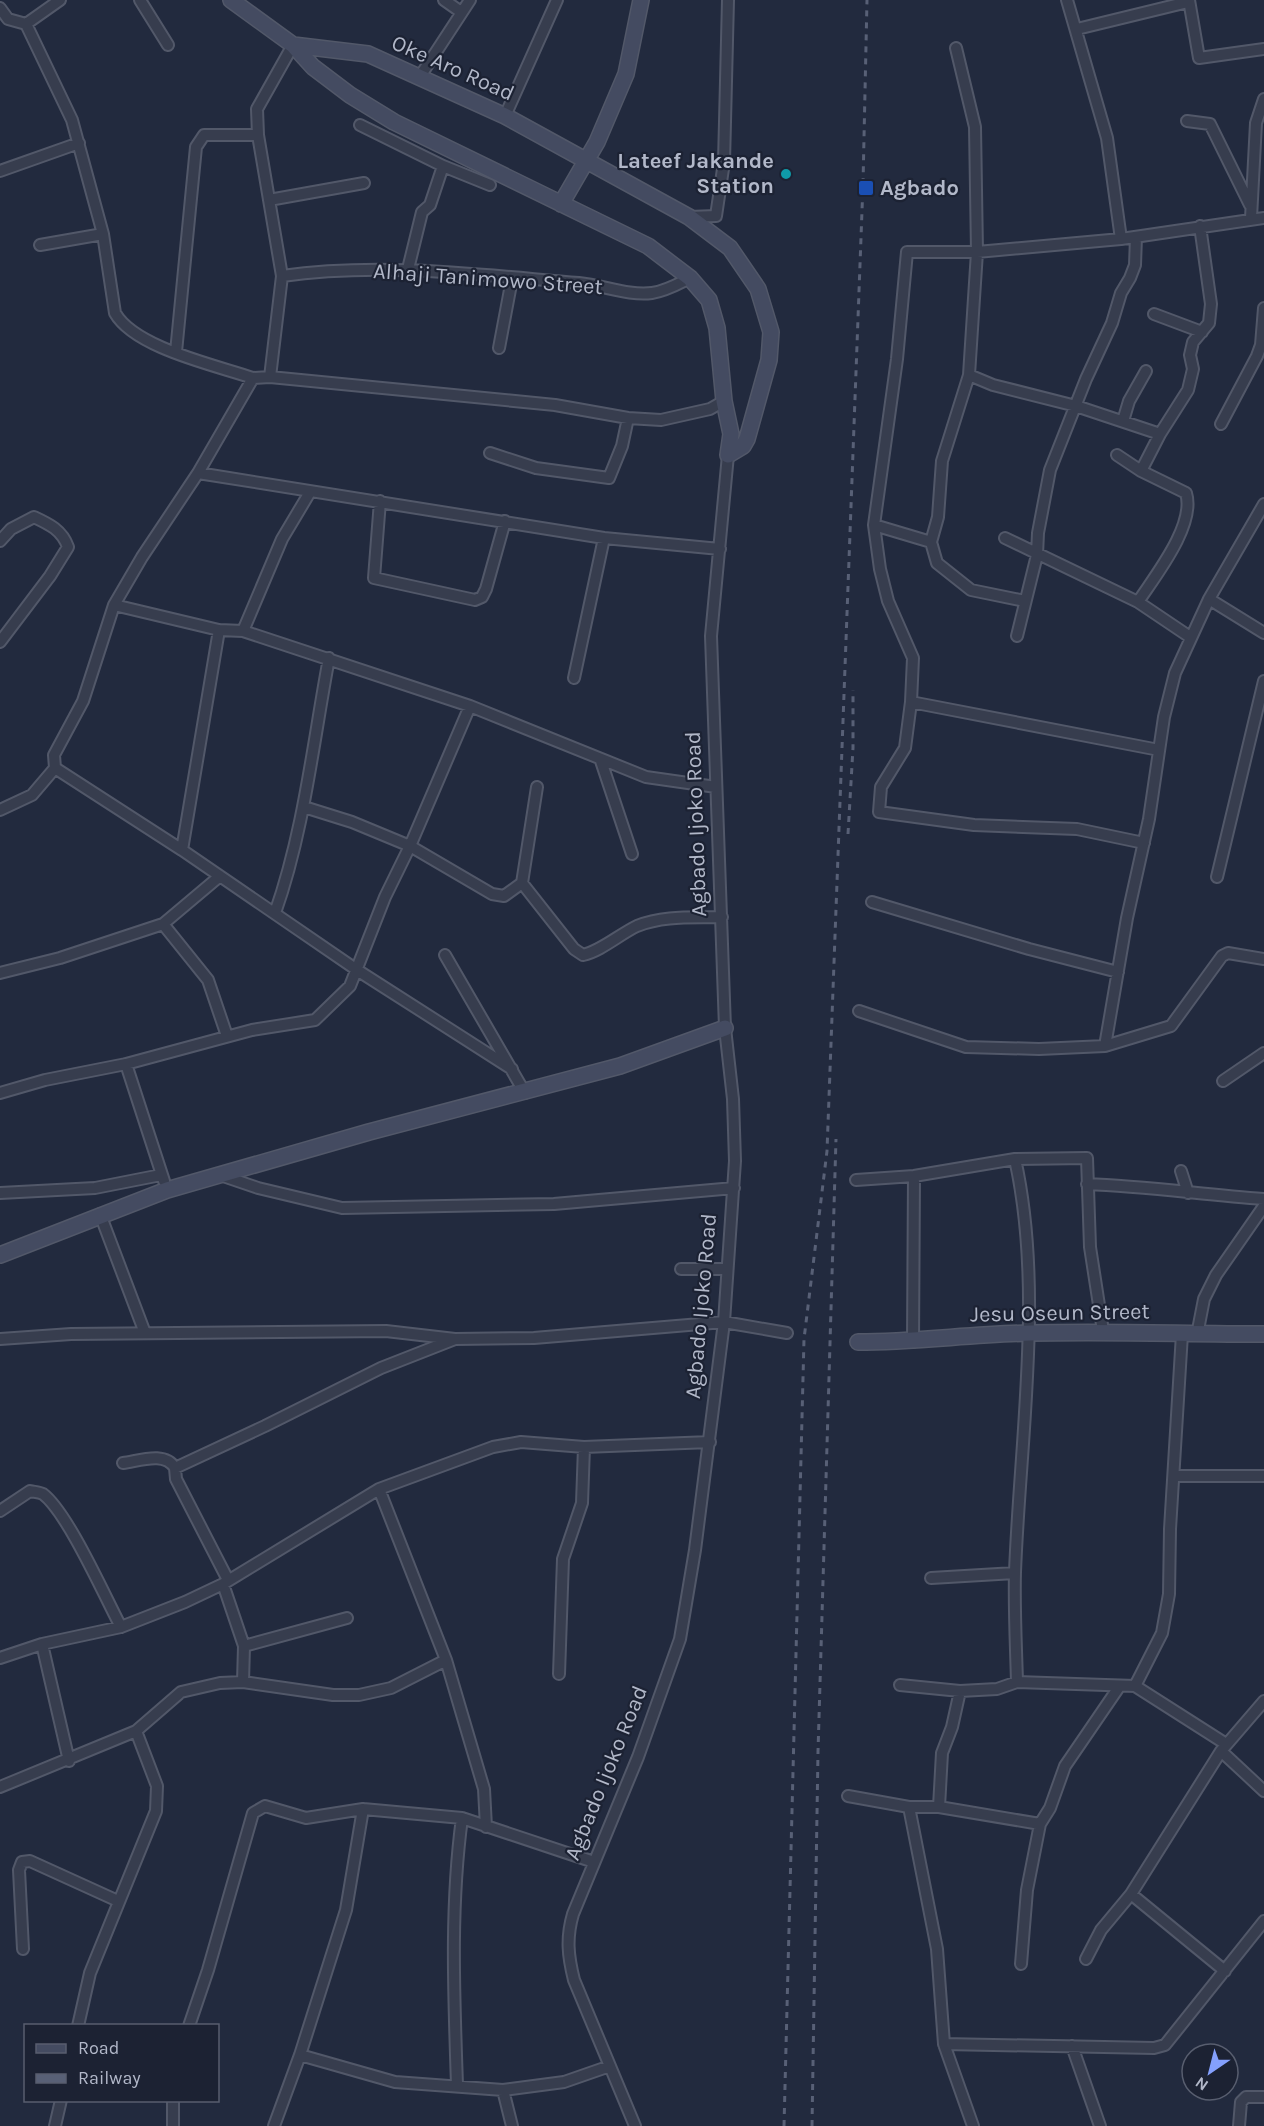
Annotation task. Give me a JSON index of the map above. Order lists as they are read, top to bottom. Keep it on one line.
{"streets":{"main road":["Oke Aro Road","Agbado Ijoko Road","Jesu Oseun Street"],"street":["Alhaji Tanimowo Street"]},"crossings":[["Oke Aro Road","Agbado Ijoko Road"],["Alhaji Tanimowo Street","Agbado Ijoko Road"]],"places":{"other":["Lateef Jakande Station"],"transit":["Agbado"]},"legend":["Road","Railway"],"north":"bottom left"}
